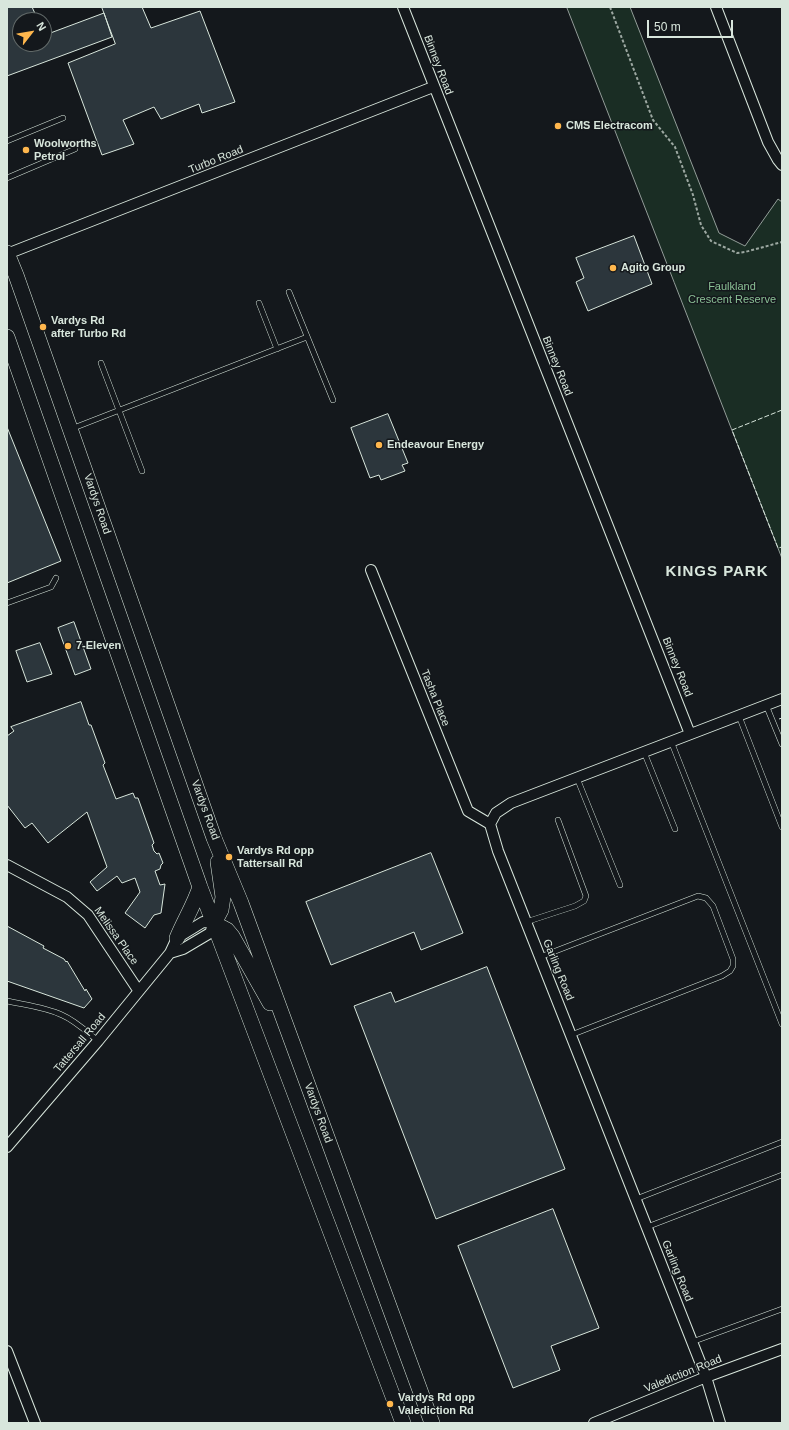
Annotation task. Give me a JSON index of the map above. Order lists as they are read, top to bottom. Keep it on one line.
{"streets":{"main road":["Vardys Road"],"street":["Binney Road","Turbo Road","Tasha Place","Melissa Place","Garling Road","Tattersall Road","Valediction Road"]},"crossings":[["Binney Road","Turbo Road"],["Turbo Road","Vardys Road"],["Tasha Place","Garling Road"],["Melissa Place","Tattersall Road"],["Garling Road","Valediction Road"]],"districts":["KINGS PARK"],"parks":["Faulkland Crescent Reserve"],"places":["CMS Electracom","Woolworths Petrol","Agito Group","Vardys Rd after Turbo Rd","Endeavour Energy","7-Eleven","Vardys Rd opp Tattersall Rd","Vardys Rd opp Valediction Rd"],"scale_bar":"50 m","north":"top right"}
